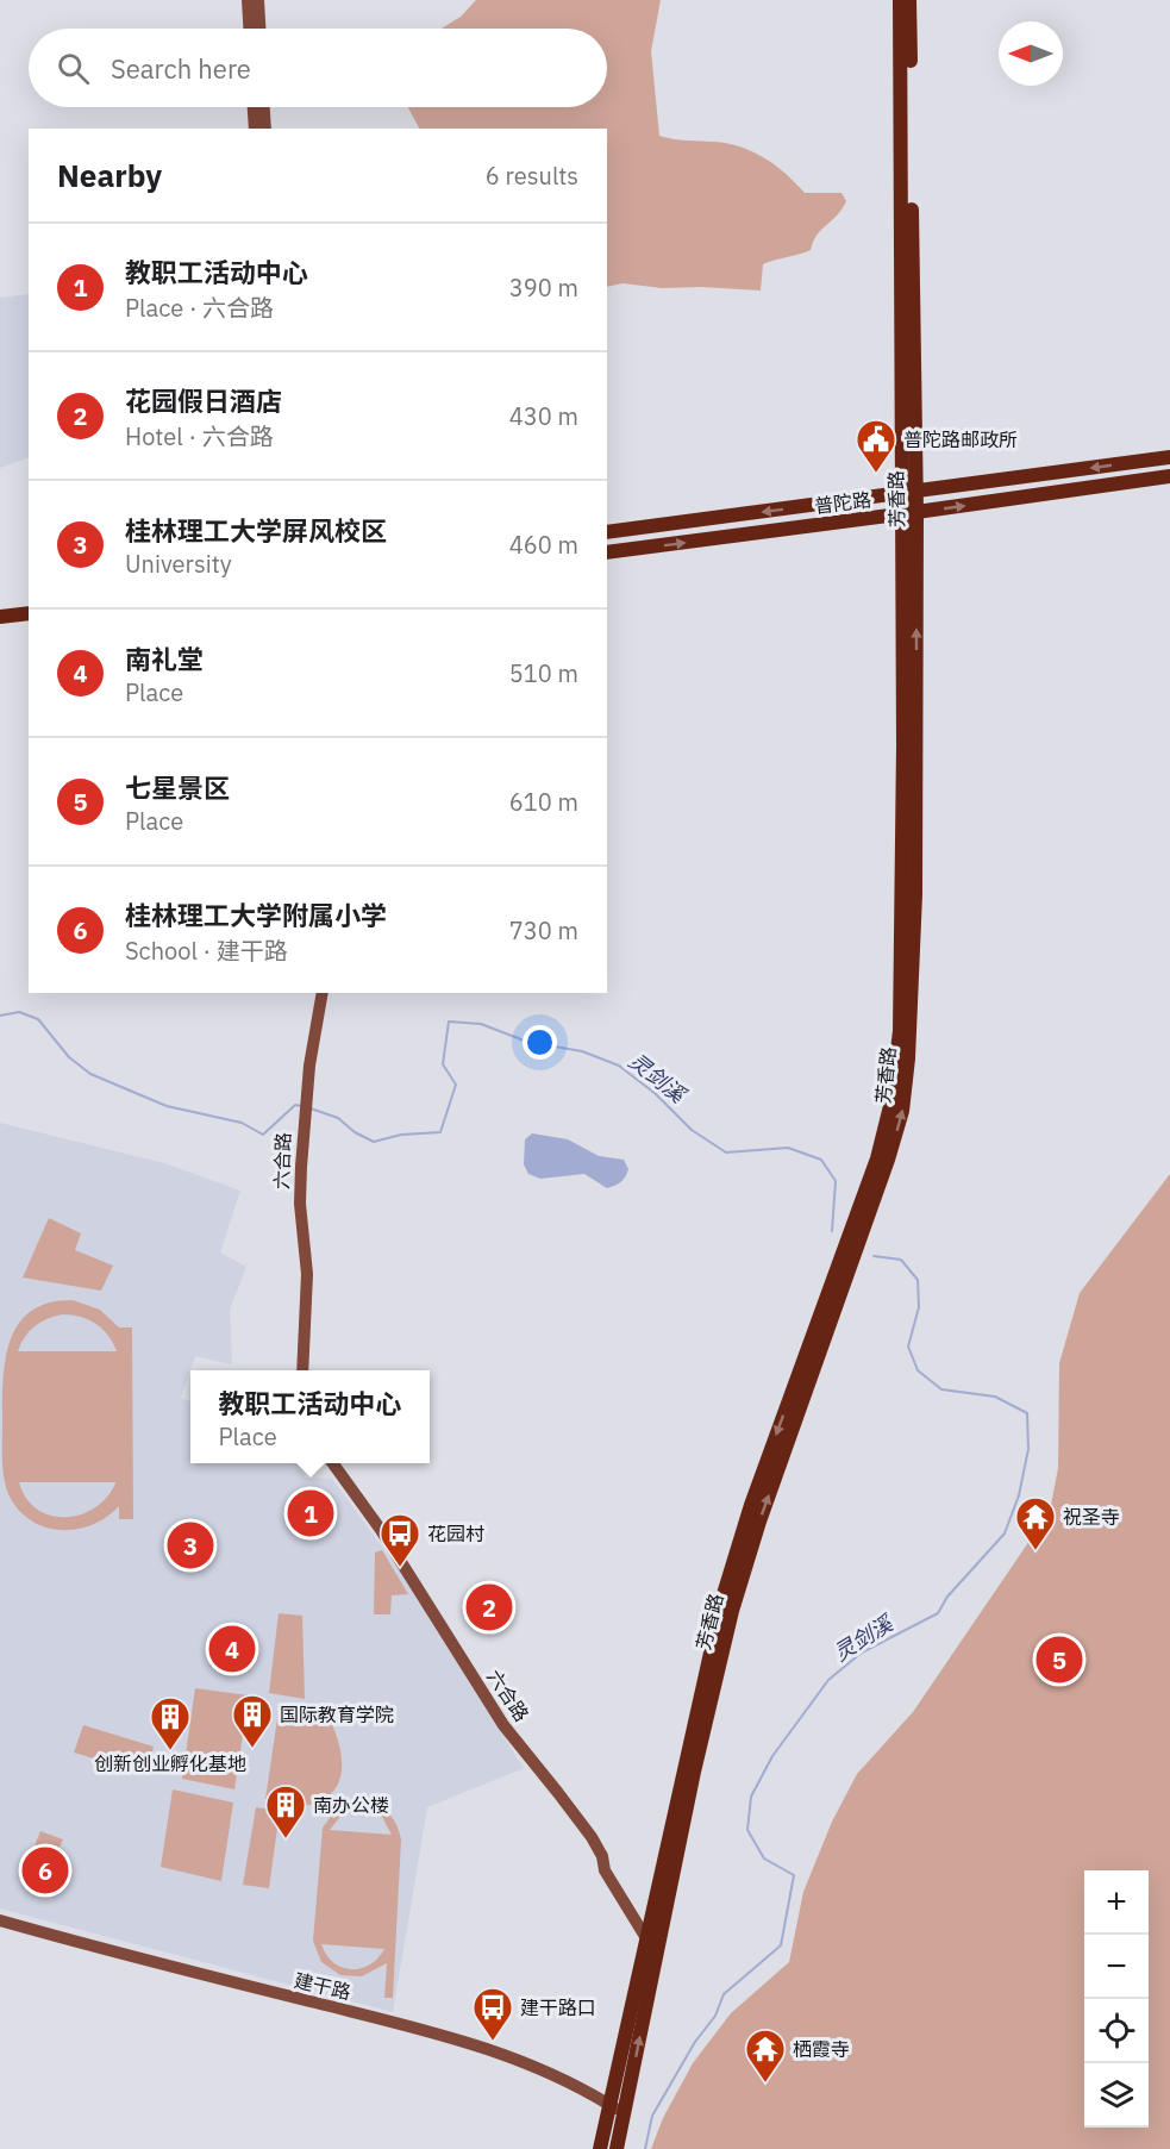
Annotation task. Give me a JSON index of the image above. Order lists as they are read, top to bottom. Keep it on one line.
{"streets":{"main road":["芳香路","普陀路"],"street":["六合路","建干路"]},"crossings":[["芳香路","普陀路"],["芳香路","六合路"],["芳香路","建干路"]],"water":["灵剑溪"],"places":{"public building":["普陀路邮政所"],"temple":["祝圣寺","栖霞寺"],"bus stop":["花园村","建干路口"],"building":["国际教育学院","创新创业孵化基地","南办公楼"]},"north":"left","page":{"search":"Search here","heading":["Nearby","6 results"],"list":[{"mark":"1","name":"教职工活动中心","note":"Place · 六合路","value":"390 m"},{"mark":"2","name":"花园假日酒店","note":"Hotel · 六合路","value":"430 m"},{"mark":"3","name":"桂林理工大学屏风校区","note":"University","value":"460 m"},{"mark":"4","name":"南礼堂","note":"Place","value":"510 m"},{"mark":"5","name":"七星景区","note":"Place","value":"610 m"},{"mark":"6","name":"桂林理工大学附属小学","note":"School · 建干路","value":"730 m"}],"popup":["教职工活动中心","Place"],"pins":["1","3","2","4","5","6"],"map_buttons":["+","−"]}}
